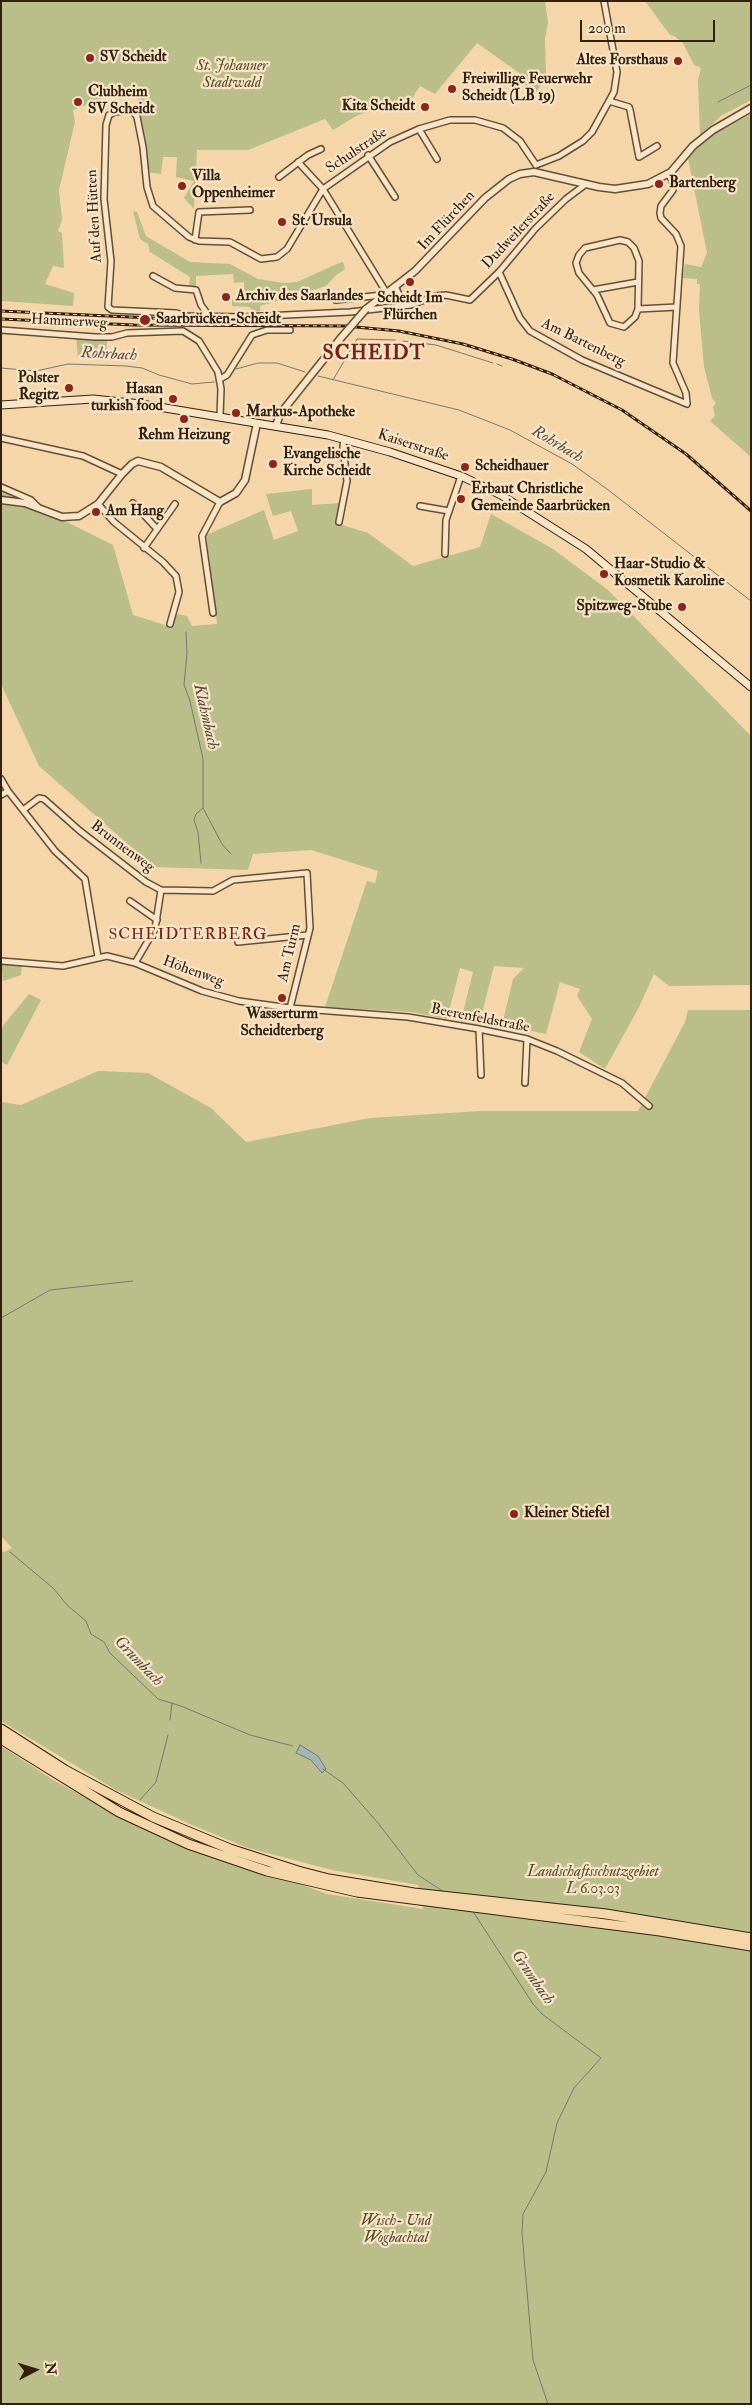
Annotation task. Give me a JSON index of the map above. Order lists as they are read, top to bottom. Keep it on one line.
{"streets":{"main road":["Kaiserstraße"],"street":["Schulstraße","Auf den Hütten","Im Flürchen","Dudweilerstraße","Hammerweg","Am Bartenberg","Brunnenweg","Am Turm","Höhenweg","Beerenfeldstraße"]},"crossings":[["Schulstraße","Im Flürchen"],["Auf den Hütten","Dudweilerstraße"],["Im Flürchen","Kaiserstraße"],["Dudweilerstraße","Am Bartenberg"],["Brunnenweg","Am Turm"],["Am Turm","Höhenweg"],["Am Turm","Beerenfeldstraße"],["Höhenweg","Beerenfeldstraße"]],"districts":["SCHEIDT","SCHEIDTERBERG"],"water":["Rohrbach","Klahmbach","Grumbach"],"parks":["St. Johanner Stadtwald","Landschaftsschutzgebiet L 6.03.03","Wisch- Und Wogbachtal"],"places":["SV Scheidt","Altes Forsthaus","Freiwillige Feuerwehr Scheidt (LB 19)","Clubheim SV Scheidt","Kita Scheidt","Bartenberg","Villa Oppenheimer","St. Ursula","Scheidt Im Flürchen","Archiv des Saarlandes","Saarbrücken-Scheidt","Polster Regitz","Hasan turkish food","Markus-Apotheke","Rehm Heizung","Evangelische Kirche Scheidt","Scheidhauer","Erbaut Christliche Gemeinde Saarbrücken","Am Hang","Haar-Studio & Kosmetik Karoline","Spitzweg-Stube","Wasserturm Scheidterberg","Kleiner Stiefel"],"scale_bar":"200 m","north":"right"}
